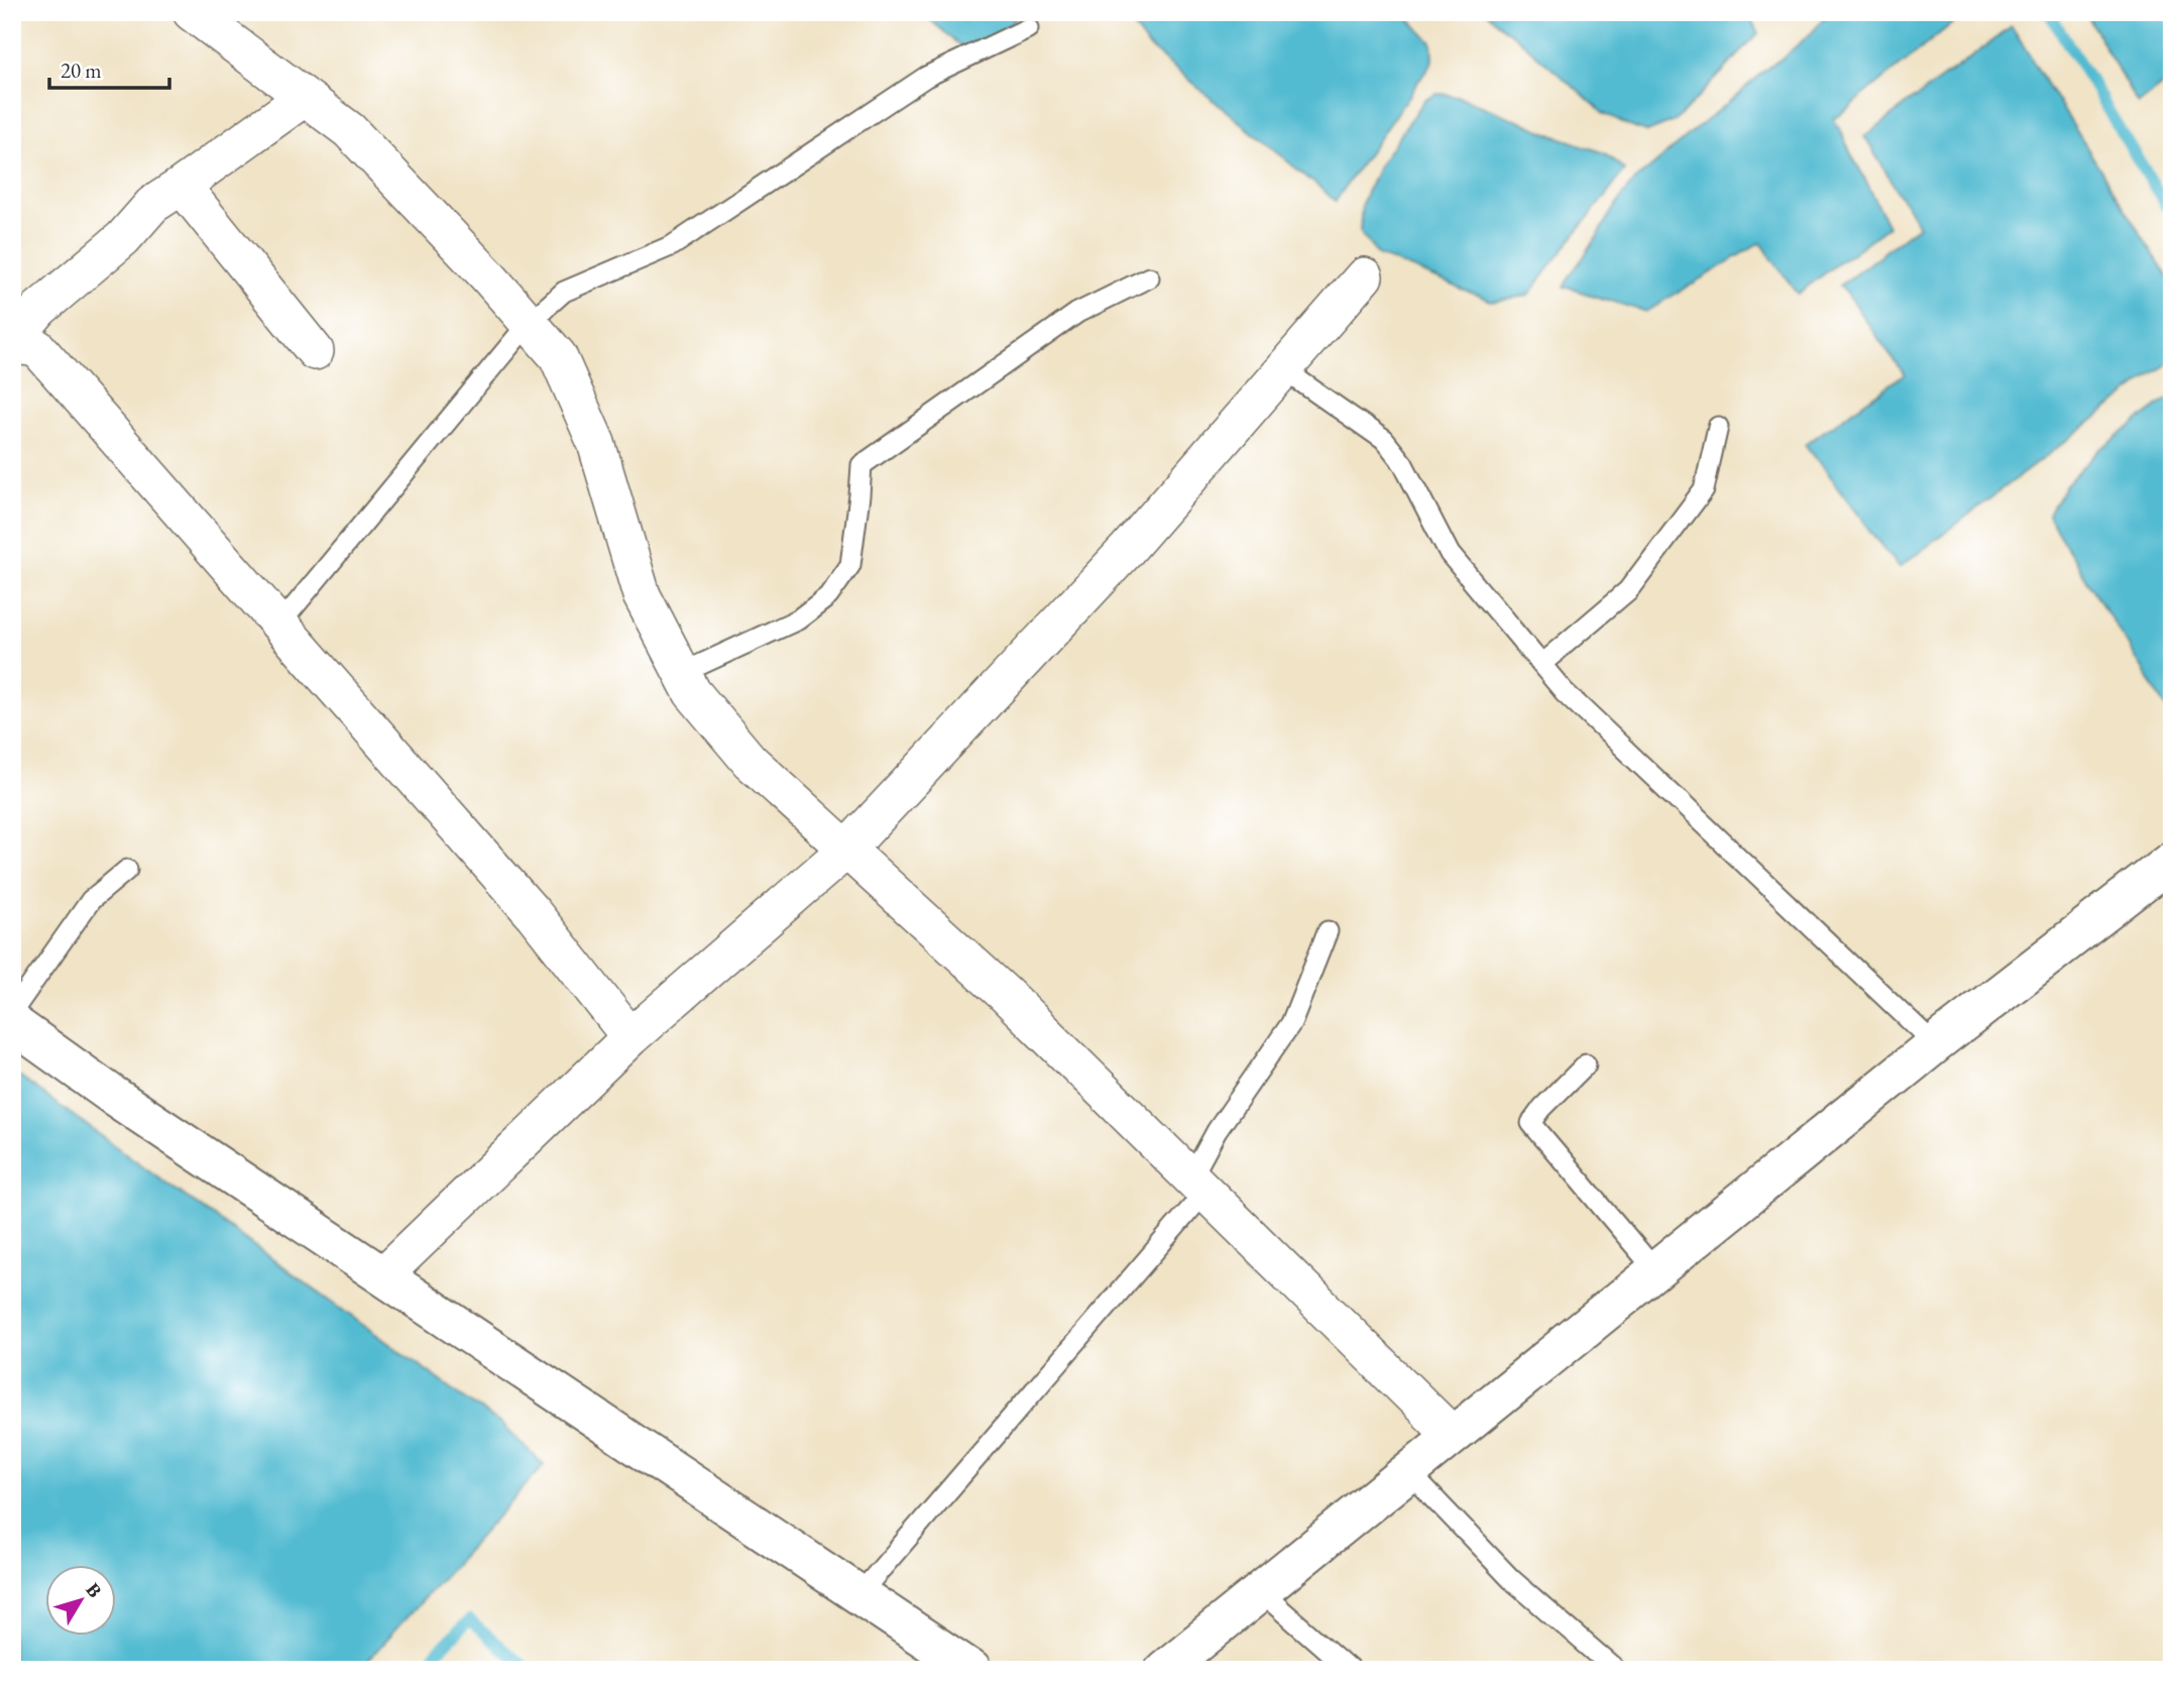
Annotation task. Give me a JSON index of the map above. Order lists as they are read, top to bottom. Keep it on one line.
{"scale_bar":"20 m","north":"top right"}
